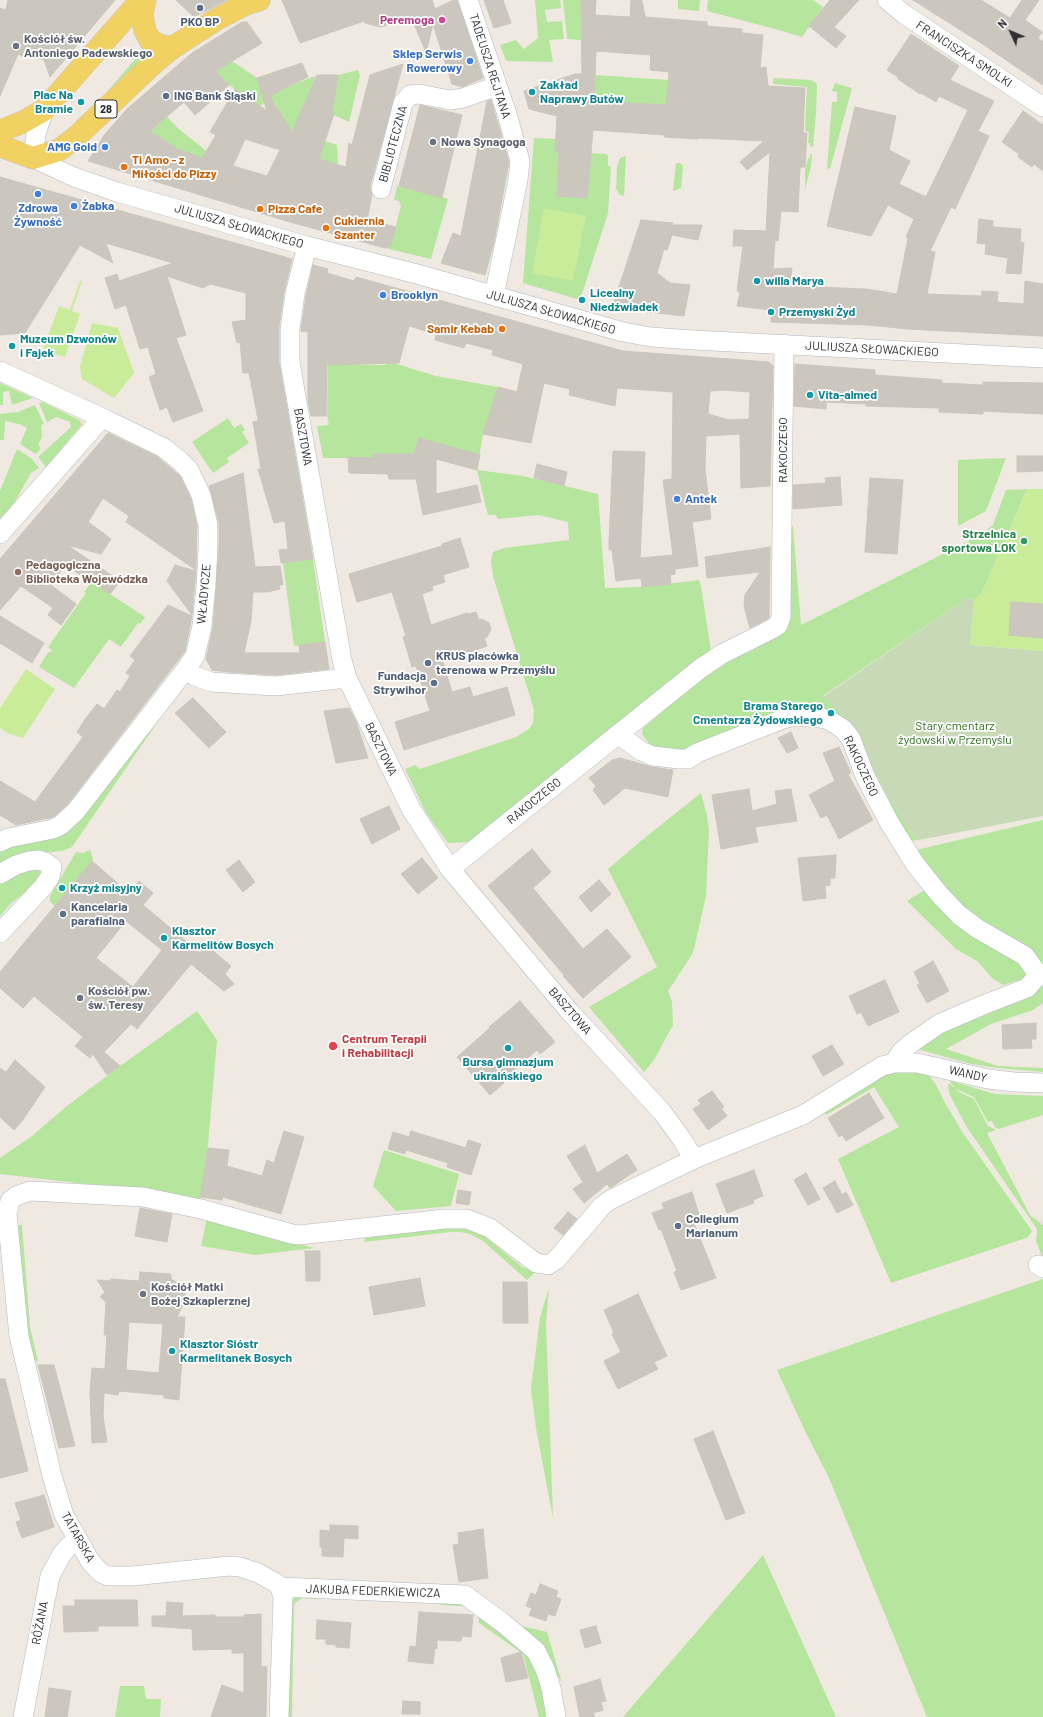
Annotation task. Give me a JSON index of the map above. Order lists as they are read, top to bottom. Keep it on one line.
{"streets":{"main road":["28"],"street":["FRANCISZKA SMOLKI","TADEUSZA REJTANA","BIBLIOTECZNA","JULIUSZA SŁOWACKIEGO","BASZTOWA","RAKOCZEGO","WŁADYCZE","WANDY","TATARSKA","JAKUBA FEDERKIEWICZA","RÓŻANA"]},"crossings":[["TADEUSZA REJTANA","BIBLIOTECZNA"],["TADEUSZA REJTANA","JULIUSZA SŁOWACKIEGO"],["28","JULIUSZA SŁOWACKIEGO"],["JULIUSZA SŁOWACKIEGO","BASZTOWA"],["JULIUSZA SŁOWACKIEGO","RAKOCZEGO"],["BASZTOWA","RAKOCZEGO"],["RAKOCZEGO","WANDY"],["TATARSKA","JAKUBA FEDERKIEWICZA"],["TATARSKA","RÓŻANA"]],"parks":["Stary cmentarz żydowski w Przemyślu"],"places":["PKO BP","Peremoga","Kościół św. Antoniego Padewskiego","Sklep Serwis Rowerowy","Zakład Naprawy Butów","ING Bank Śląski","Plac Na Bramie","Nowa Synagoga","AMG Gold","Ti Amo - z Miłości do Pizzy","Zdrowa Żywność","Żabka","Pizza Cafe","Cukiernia Szanter","willa Marya","Brooklyn","Licealny Niedźwiadek","Przemyski Żyd","Samir Kebab","Muzeum Dzwonów i Fajek","Vita-almed","Antek","Strzelnica sportowa LOK","Pedagogiczna Biblioteka Wojewódzka","KRUS placówka terenowa w Przemyślu","Fundacja Strywihor","Brama Starego Cmentarza Żydowskiego","Krzyż misyjny","Kancelaria parafialna","Klasztor Karmelitów Bosych","Kościół pw. św. Teresy","Centrum Terapii i Rehabilitacji","Bursa gimnazjum ukraińskiego","Collegium Marianum","Kościół Matki Bożej Szkaplerznej","Klasztor Sióstr Karmelitanek Bosych"],"north":"top left"}
